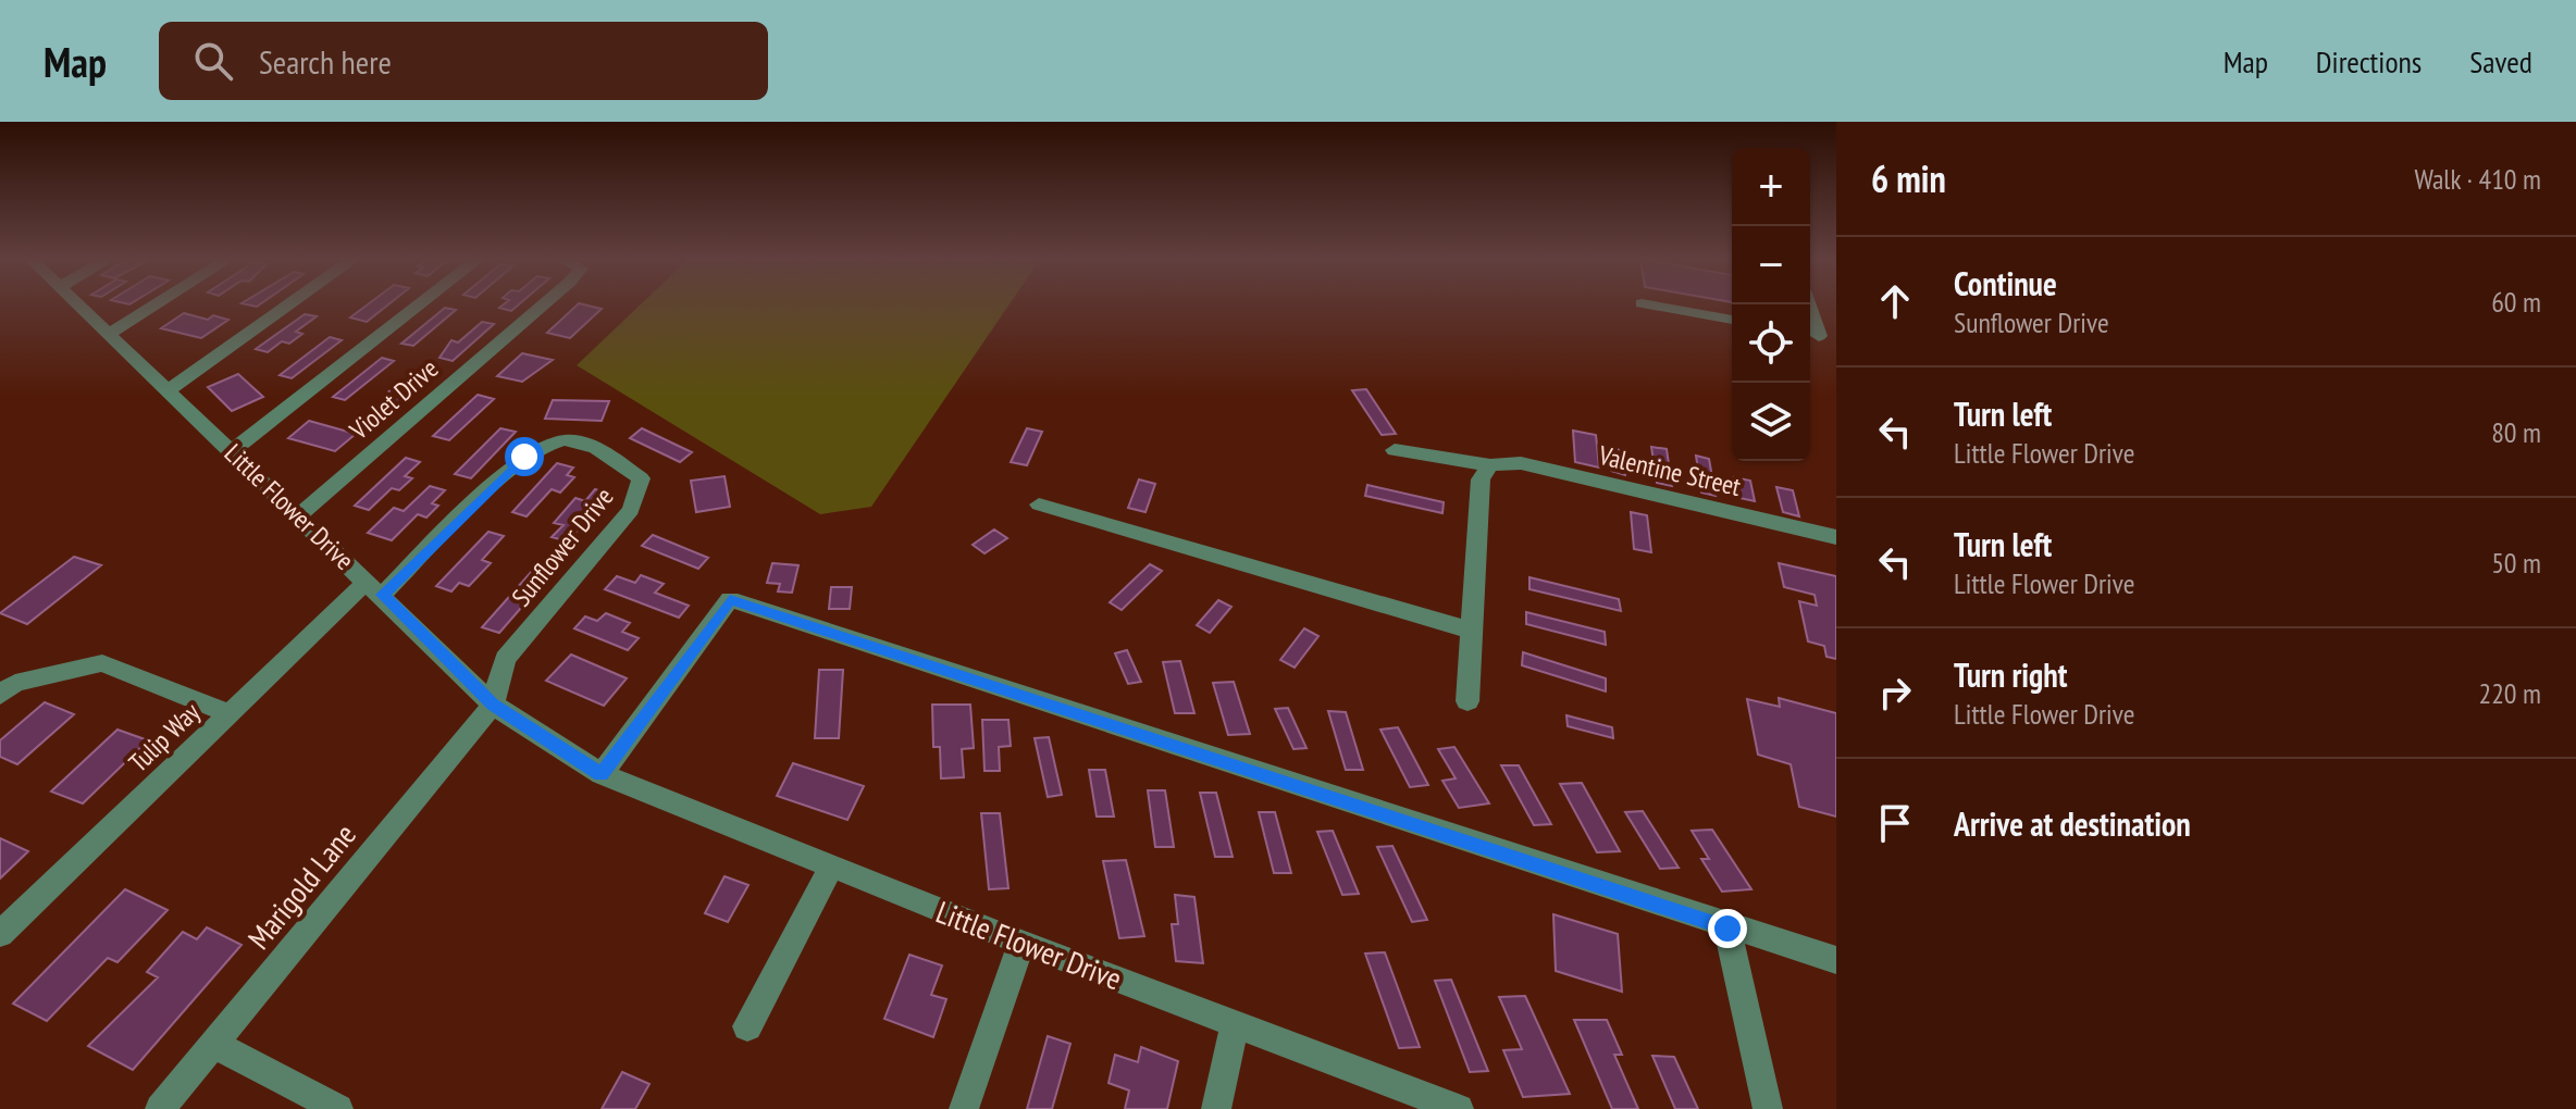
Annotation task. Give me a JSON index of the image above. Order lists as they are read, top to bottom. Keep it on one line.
{"streets":{"lane":["Violet Drive","Valentine Street","Little Flower Drive","Sunflower Drive","Tulip Way","Marigold Lane"]},"crossings":[["Violet Drive","Little Flower Drive"],["Little Flower Drive","Sunflower Drive"],["Little Flower Drive","Tulip Way"],["Little Flower Drive","Marigold Lane"],["Sunflower Drive","Tulip Way"],["Sunflower Drive","Marigold Lane"]],"page":{"header":"Map","search":"Search here","nav":["Map","Directions","Saved"],"heading":["6 min","Walk · 410 m"],"map_buttons":["+","−"],"list":[["Continue","Sunflower Drive","60 m"],["Turn left","Little Flower Drive","80 m"],["Turn left","Little Flower Drive","50 m"],["Turn right","Little Flower Drive","220 m"],"Arrive at destination"]}}
